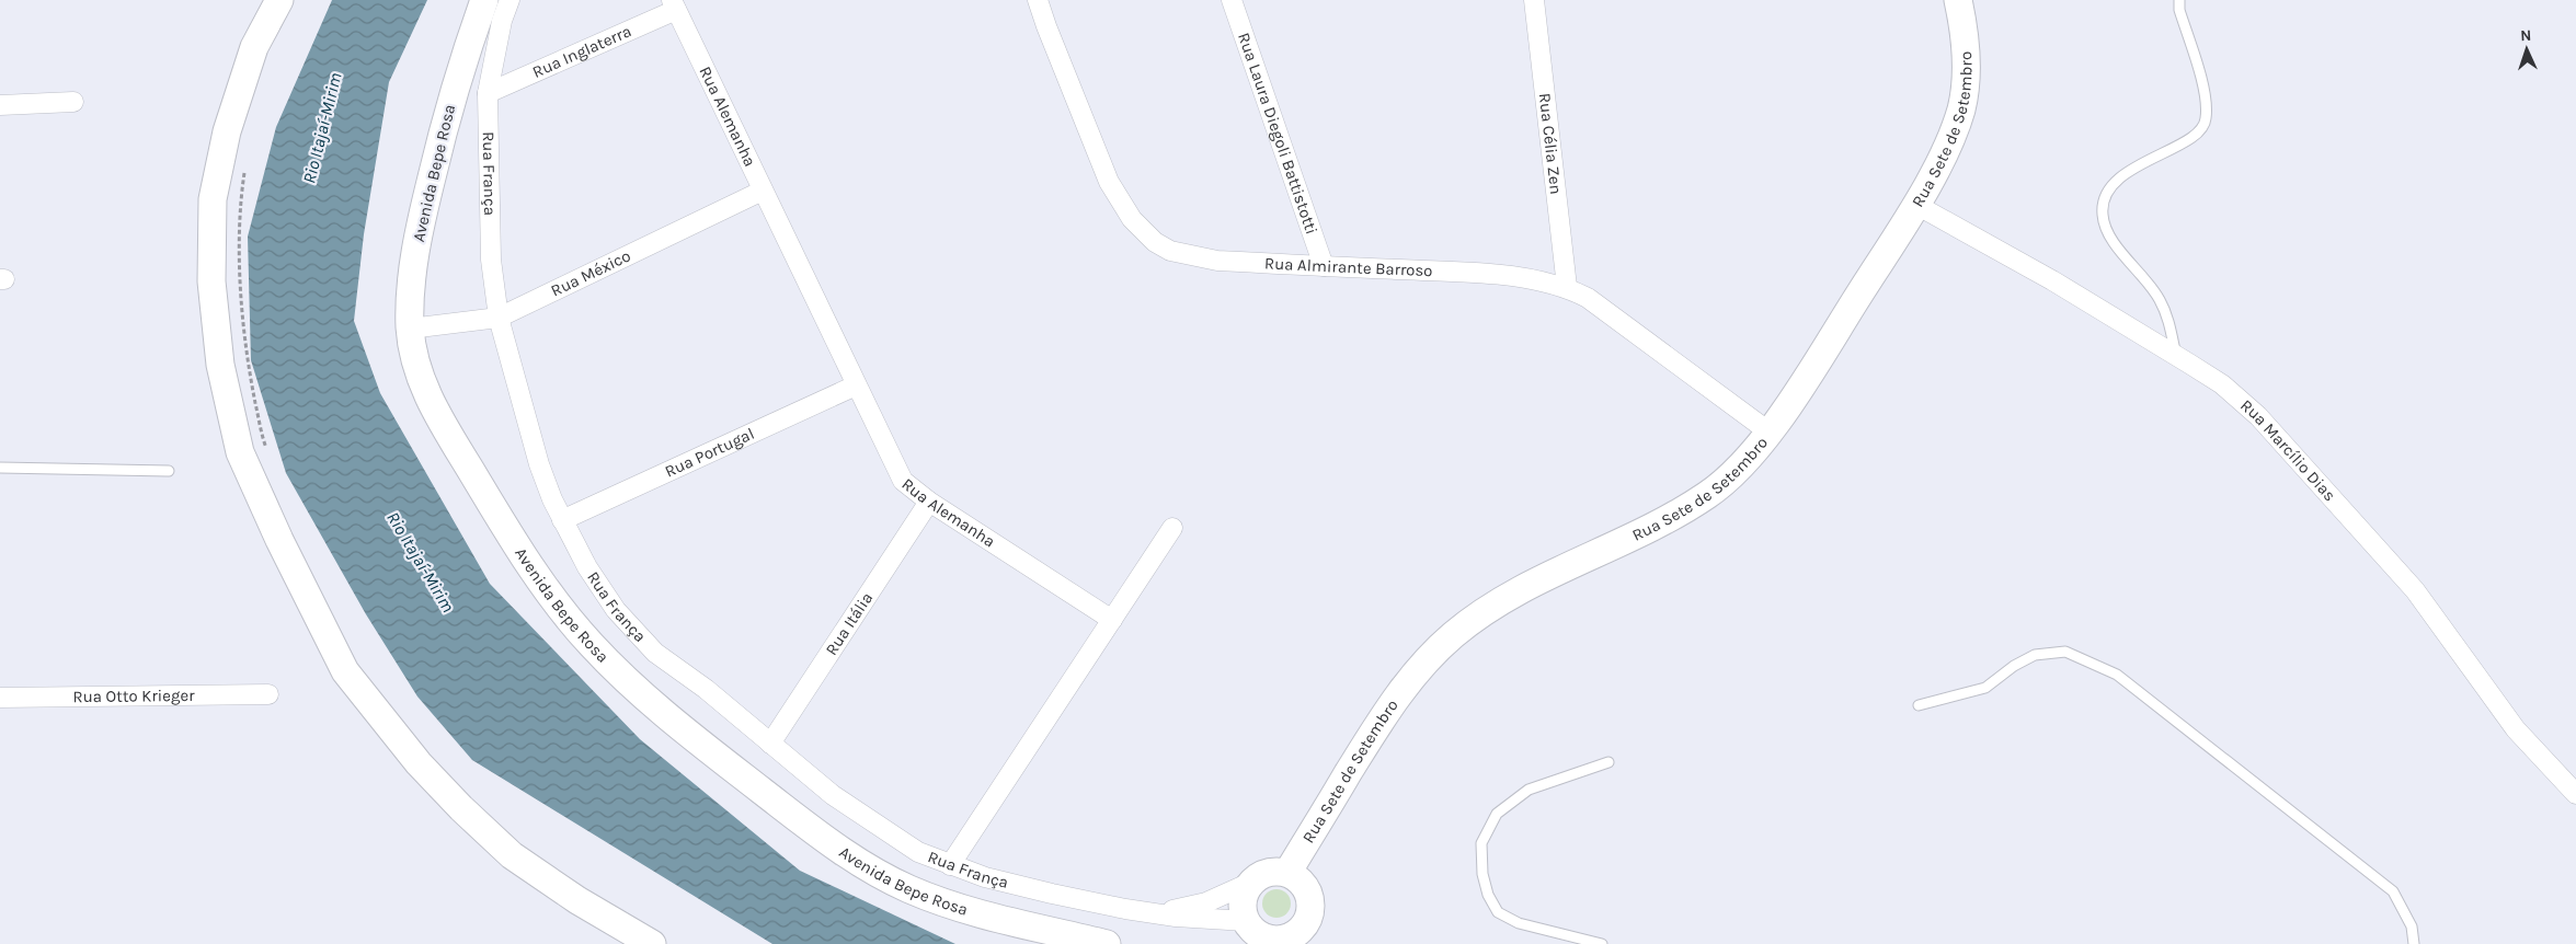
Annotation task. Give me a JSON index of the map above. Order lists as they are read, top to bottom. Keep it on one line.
{"streets":{"main road":["Rua Sete de Setembro","Avenida Bepe Rosa"],"street":["Rua Inglaterra","Rua Alemanha","Rua Laura Diegoli Battistotti","Rua Célia Zen","Rua França","Rua Almirante Barroso","Rua México","Rua Marcílio Dias","Rua Portugal","Rua Itália","Rua Otto Krieger"]},"crossings":[["Rua Inglaterra","Rua Alemanha"],["Rua Inglaterra","Rua França"],["Rua Alemanha","Rua México"],["Rua Alemanha","Rua Portugal"],["Rua Alemanha","Rua Itália"],["Rua Sete de Setembro","Rua França"],["Rua Sete de Setembro","Rua Almirante Barroso"],["Rua Sete de Setembro","Rua Marcílio Dias"],["Rua Laura Diegoli Battistotti","Rua Almirante Barroso"],["Rua Célia Zen","Rua Almirante Barroso"],["Avenida Bepe Rosa","Rua México"],["Rua França","Rua México"],["Rua França","Rua Portugal"],["Rua França","Rua Itália"]],"water":["Rio Itajaí-Mirim"],"north":"top"}
